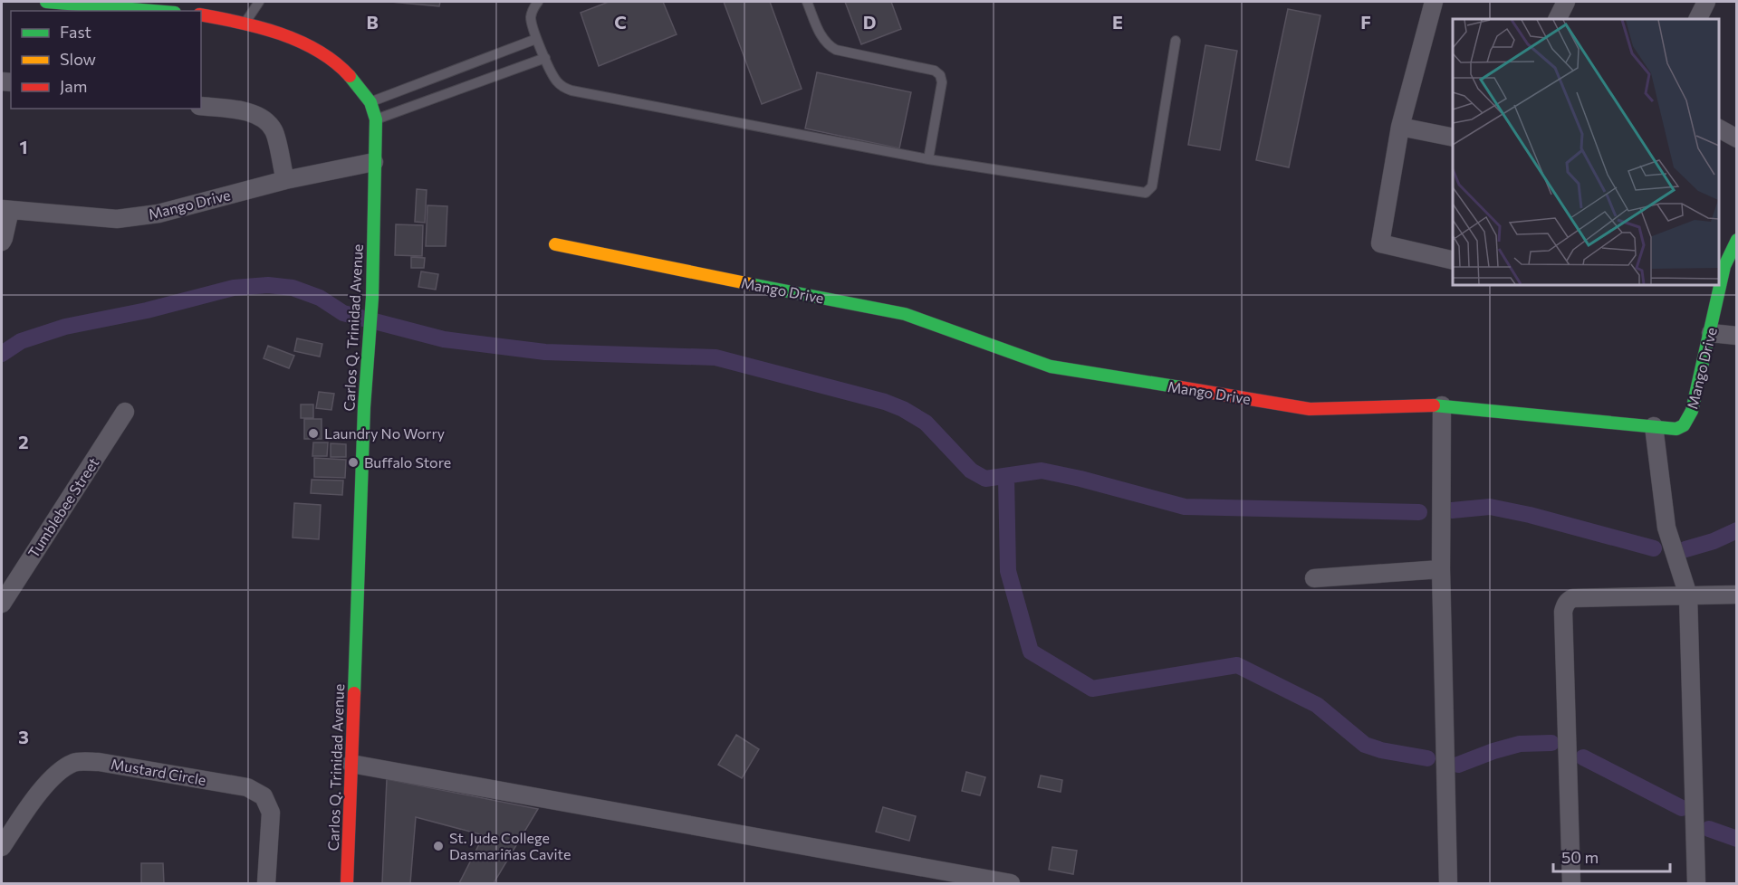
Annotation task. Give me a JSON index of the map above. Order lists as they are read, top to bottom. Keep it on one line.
{"streets":{"street":["Mango Drive","Carlos Q. Trinidad Avenue","Tumblebee Street","Mustard Circle"]},"crossings":[["Mango Drive","Carlos Q. Trinidad Avenue"]],"places":["Laundry No Worry","Buffalo Store","St. Jude College Dasmariñas Cavite"],"legend":["Fast","Slow","Jam"],"scale_bar":"50 m","grid":{"columns":["B","C","D","E","F"],"rows":["1","2","3"]}}
